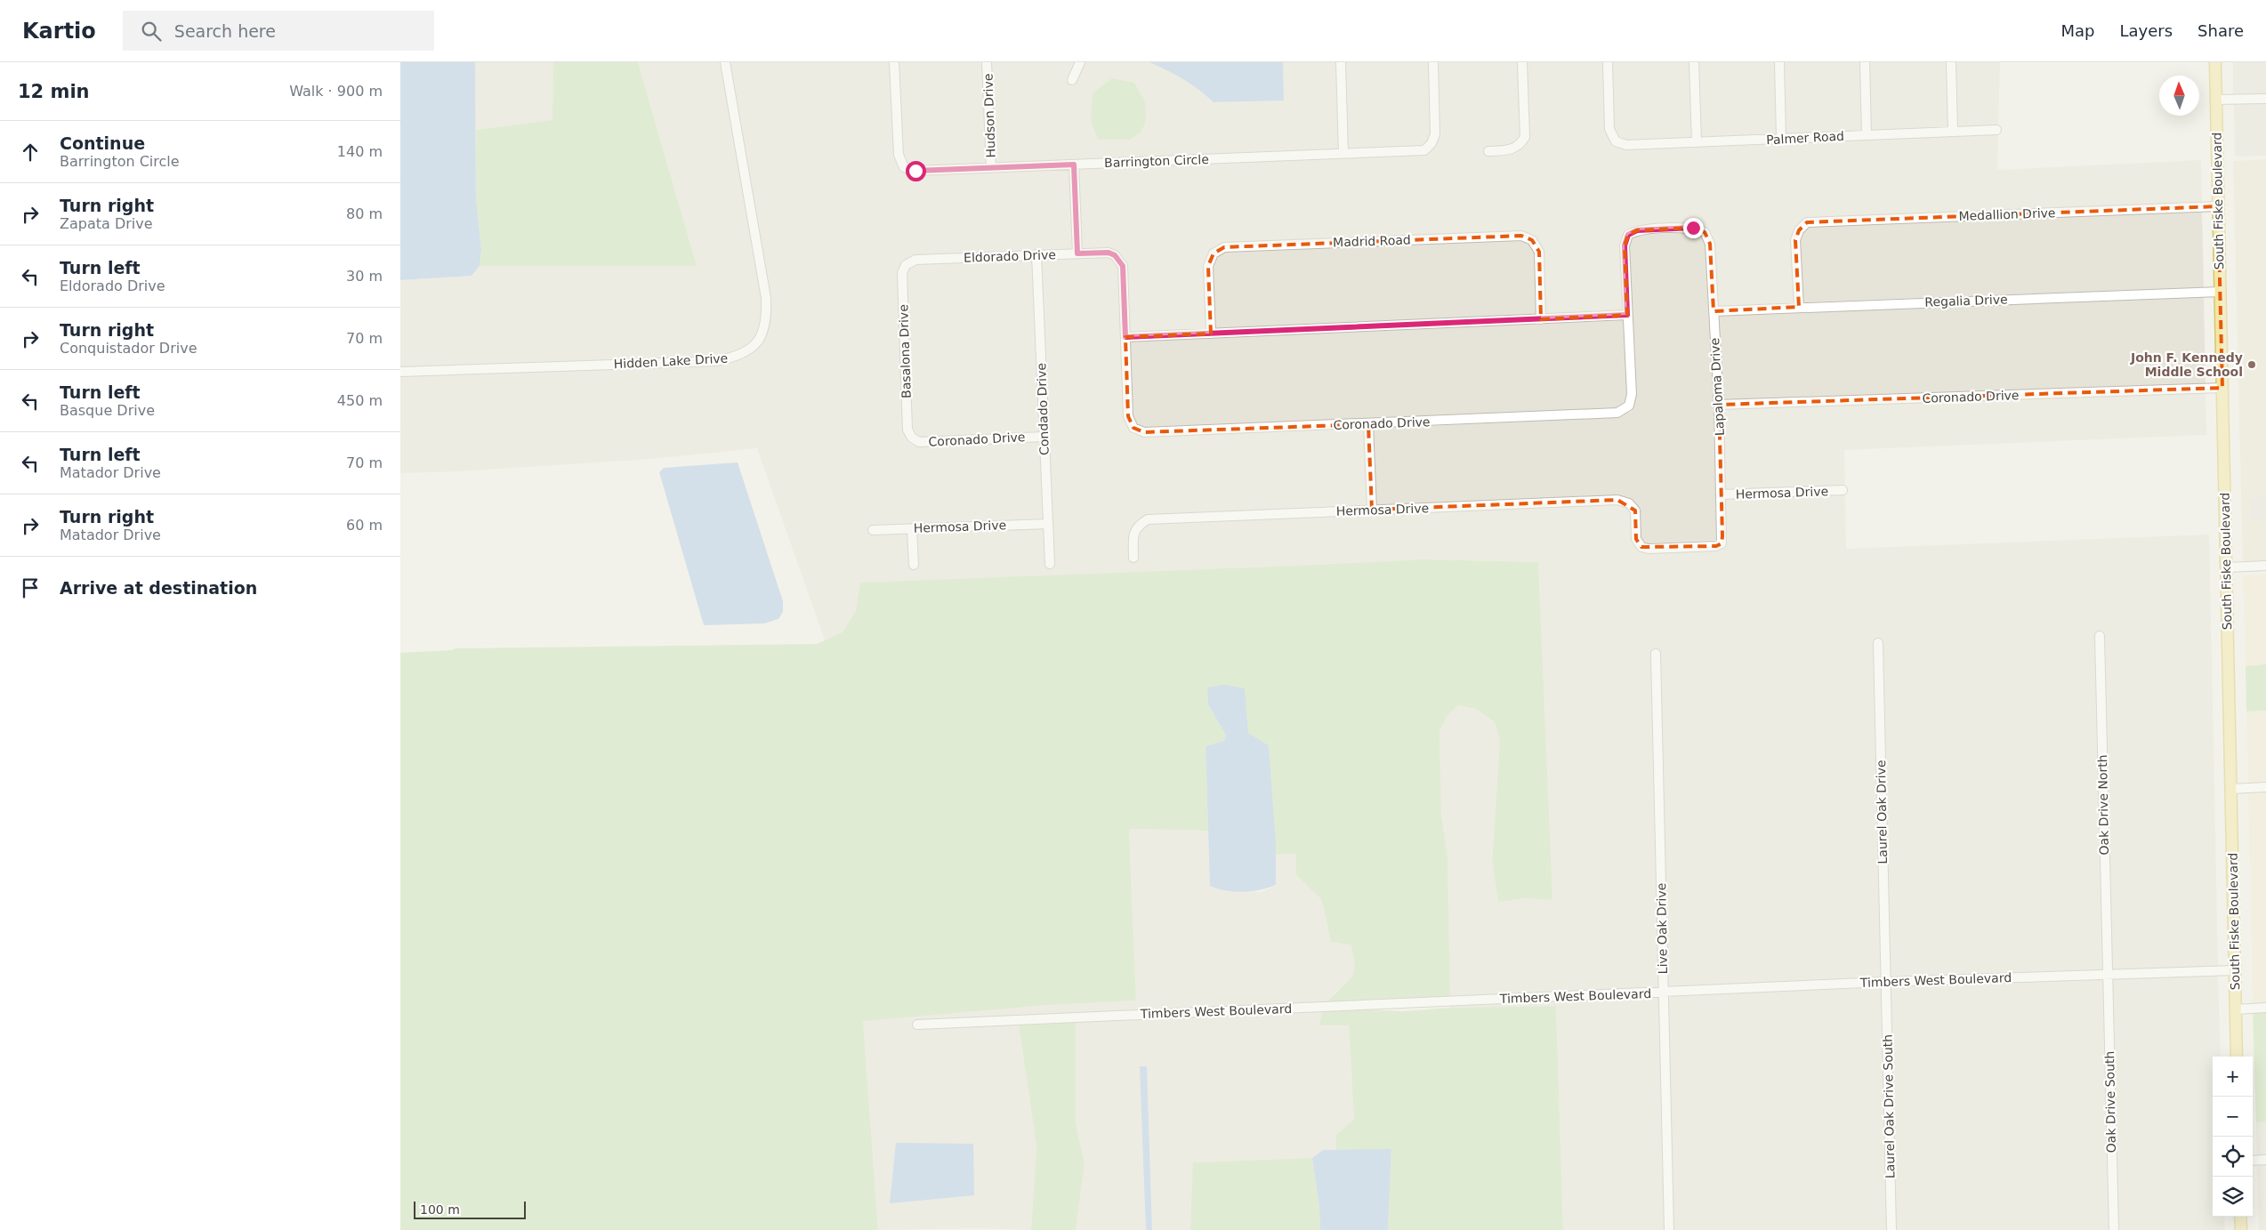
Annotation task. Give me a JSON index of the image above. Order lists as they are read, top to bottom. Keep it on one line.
{"streets":{"main road":["South Fiske Boulevard"],"street":["Hudson Drive","Palmer Road","Barrington Circle","Medallion Drive","Madrid Road","Eldorado Drive","Regalia Drive","Basalona Drive","Hidden Lake Drive","Lapaloma Drive","Coronado Drive","Condado Drive","Hermosa Drive","Oak Drive North","Laurel Oak Drive","Live Oak Drive","Timbers West Boulevard","Oak Drive South","Laurel Oak Drive South"]},"crossings":[["Hudson Drive","Barrington Circle"],["South Fiske Boulevard","Medallion Drive"],["South Fiske Boulevard","Regalia Drive"],["South Fiske Boulevard","Coronado Drive"],["South Fiske Boulevard","Timbers West Boulevard"],["Medallion Drive","Regalia Drive"],["Eldorado Drive","Basalona Drive"],["Eldorado Drive","Coronado Drive"],["Eldorado Drive","Condado Drive"],["Regalia Drive","Lapaloma Drive"],["Basalona Drive","Coronado Drive"],["Lapaloma Drive","Coronado Drive"],["Lapaloma Drive","Hermosa Drive"],["Coronado Drive","Condado Drive"],["Condado Drive","Hermosa Drive"],["Oak Drive North","Timbers West Boulevard"],["Oak Drive North","Oak Drive South"],["Laurel Oak Drive","Timbers West Boulevard"],["Laurel Oak Drive","Laurel Oak Drive South"],["Live Oak Drive","Timbers West Boulevard"],["Timbers West Boulevard","Oak Drive South"],["Timbers West Boulevard","Laurel Oak Drive South"]],"places":["John F. Kennedy Middle School"],"scale_bar":"100 m","north":"top","page":{"header":"Kartio","search":"Search here","nav":["Map","Layers","Share"],"heading":["12 min","Walk · 900 m"],"list":[["Continue","Barrington Circle","140 m"],["Turn right","Zapata Drive","80 m"],["Turn left","Eldorado Drive","30 m"],["Turn right","Conquistador Drive","70 m"],["Turn left","Basque Drive","450 m"],["Turn left","Matador Drive","70 m"],["Turn right","Matador Drive","60 m"],"Arrive at destination"],"map_buttons":["+","−"],"scale":"100 m"}}
